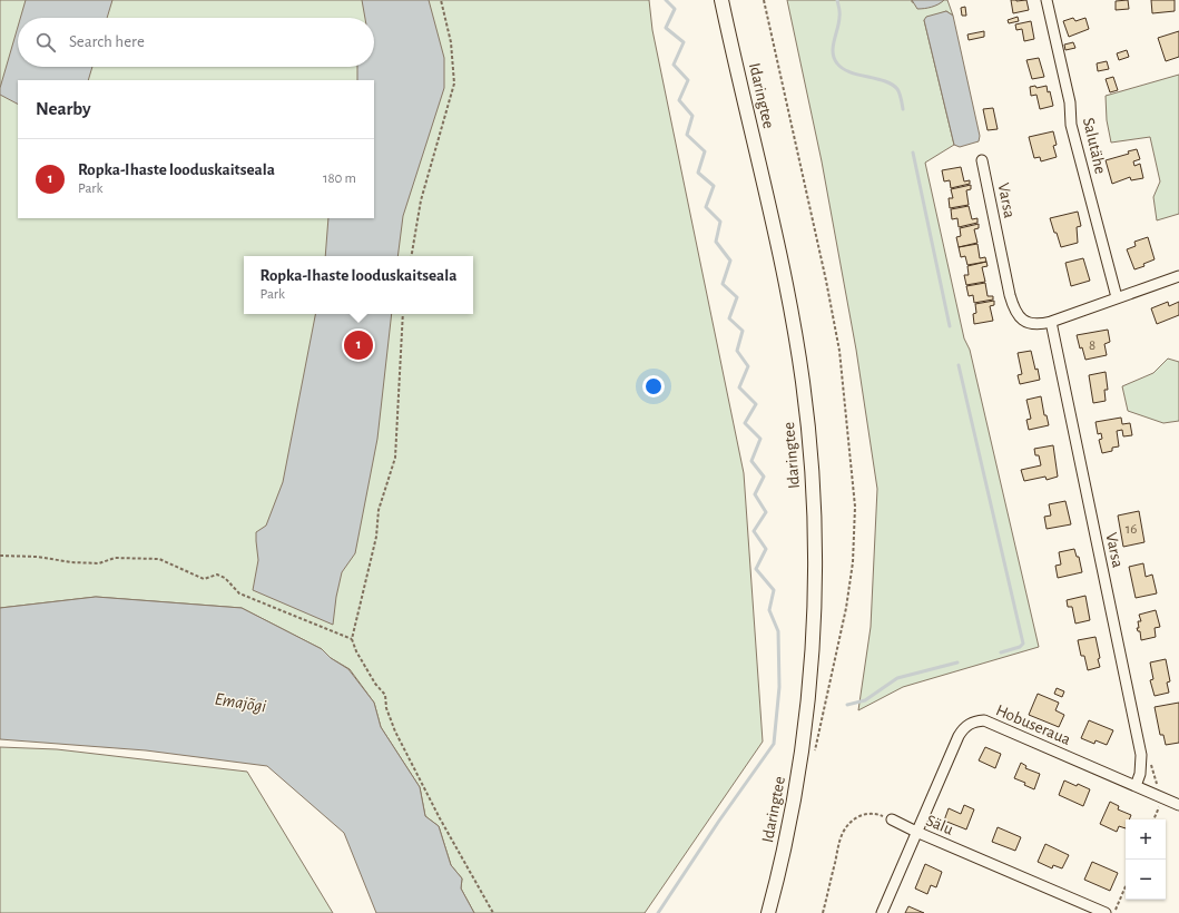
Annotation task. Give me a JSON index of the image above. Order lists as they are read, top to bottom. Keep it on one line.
{"streets":{"main road":["Idaringtee"],"street":["Salutähe","Varsa","Hobuseraua","Sälu"]},"crossings":[["Salutähe","Varsa"],["Varsa","Hobuseraua"],["Hobuseraua","Sälu"]],"water":["Emajõgi"],"house_numbers":["8","16"],"page":{"search":"Search here","heading":"Nearby","list":[{"mark":"1","name":"Ropka-Ihaste looduskaitseala","note":"Park","value":"180 m"}],"popup":["Ropka-Ihaste looduskaitseala","Park"],"pins":"1","map_buttons":["+","−"]}}
